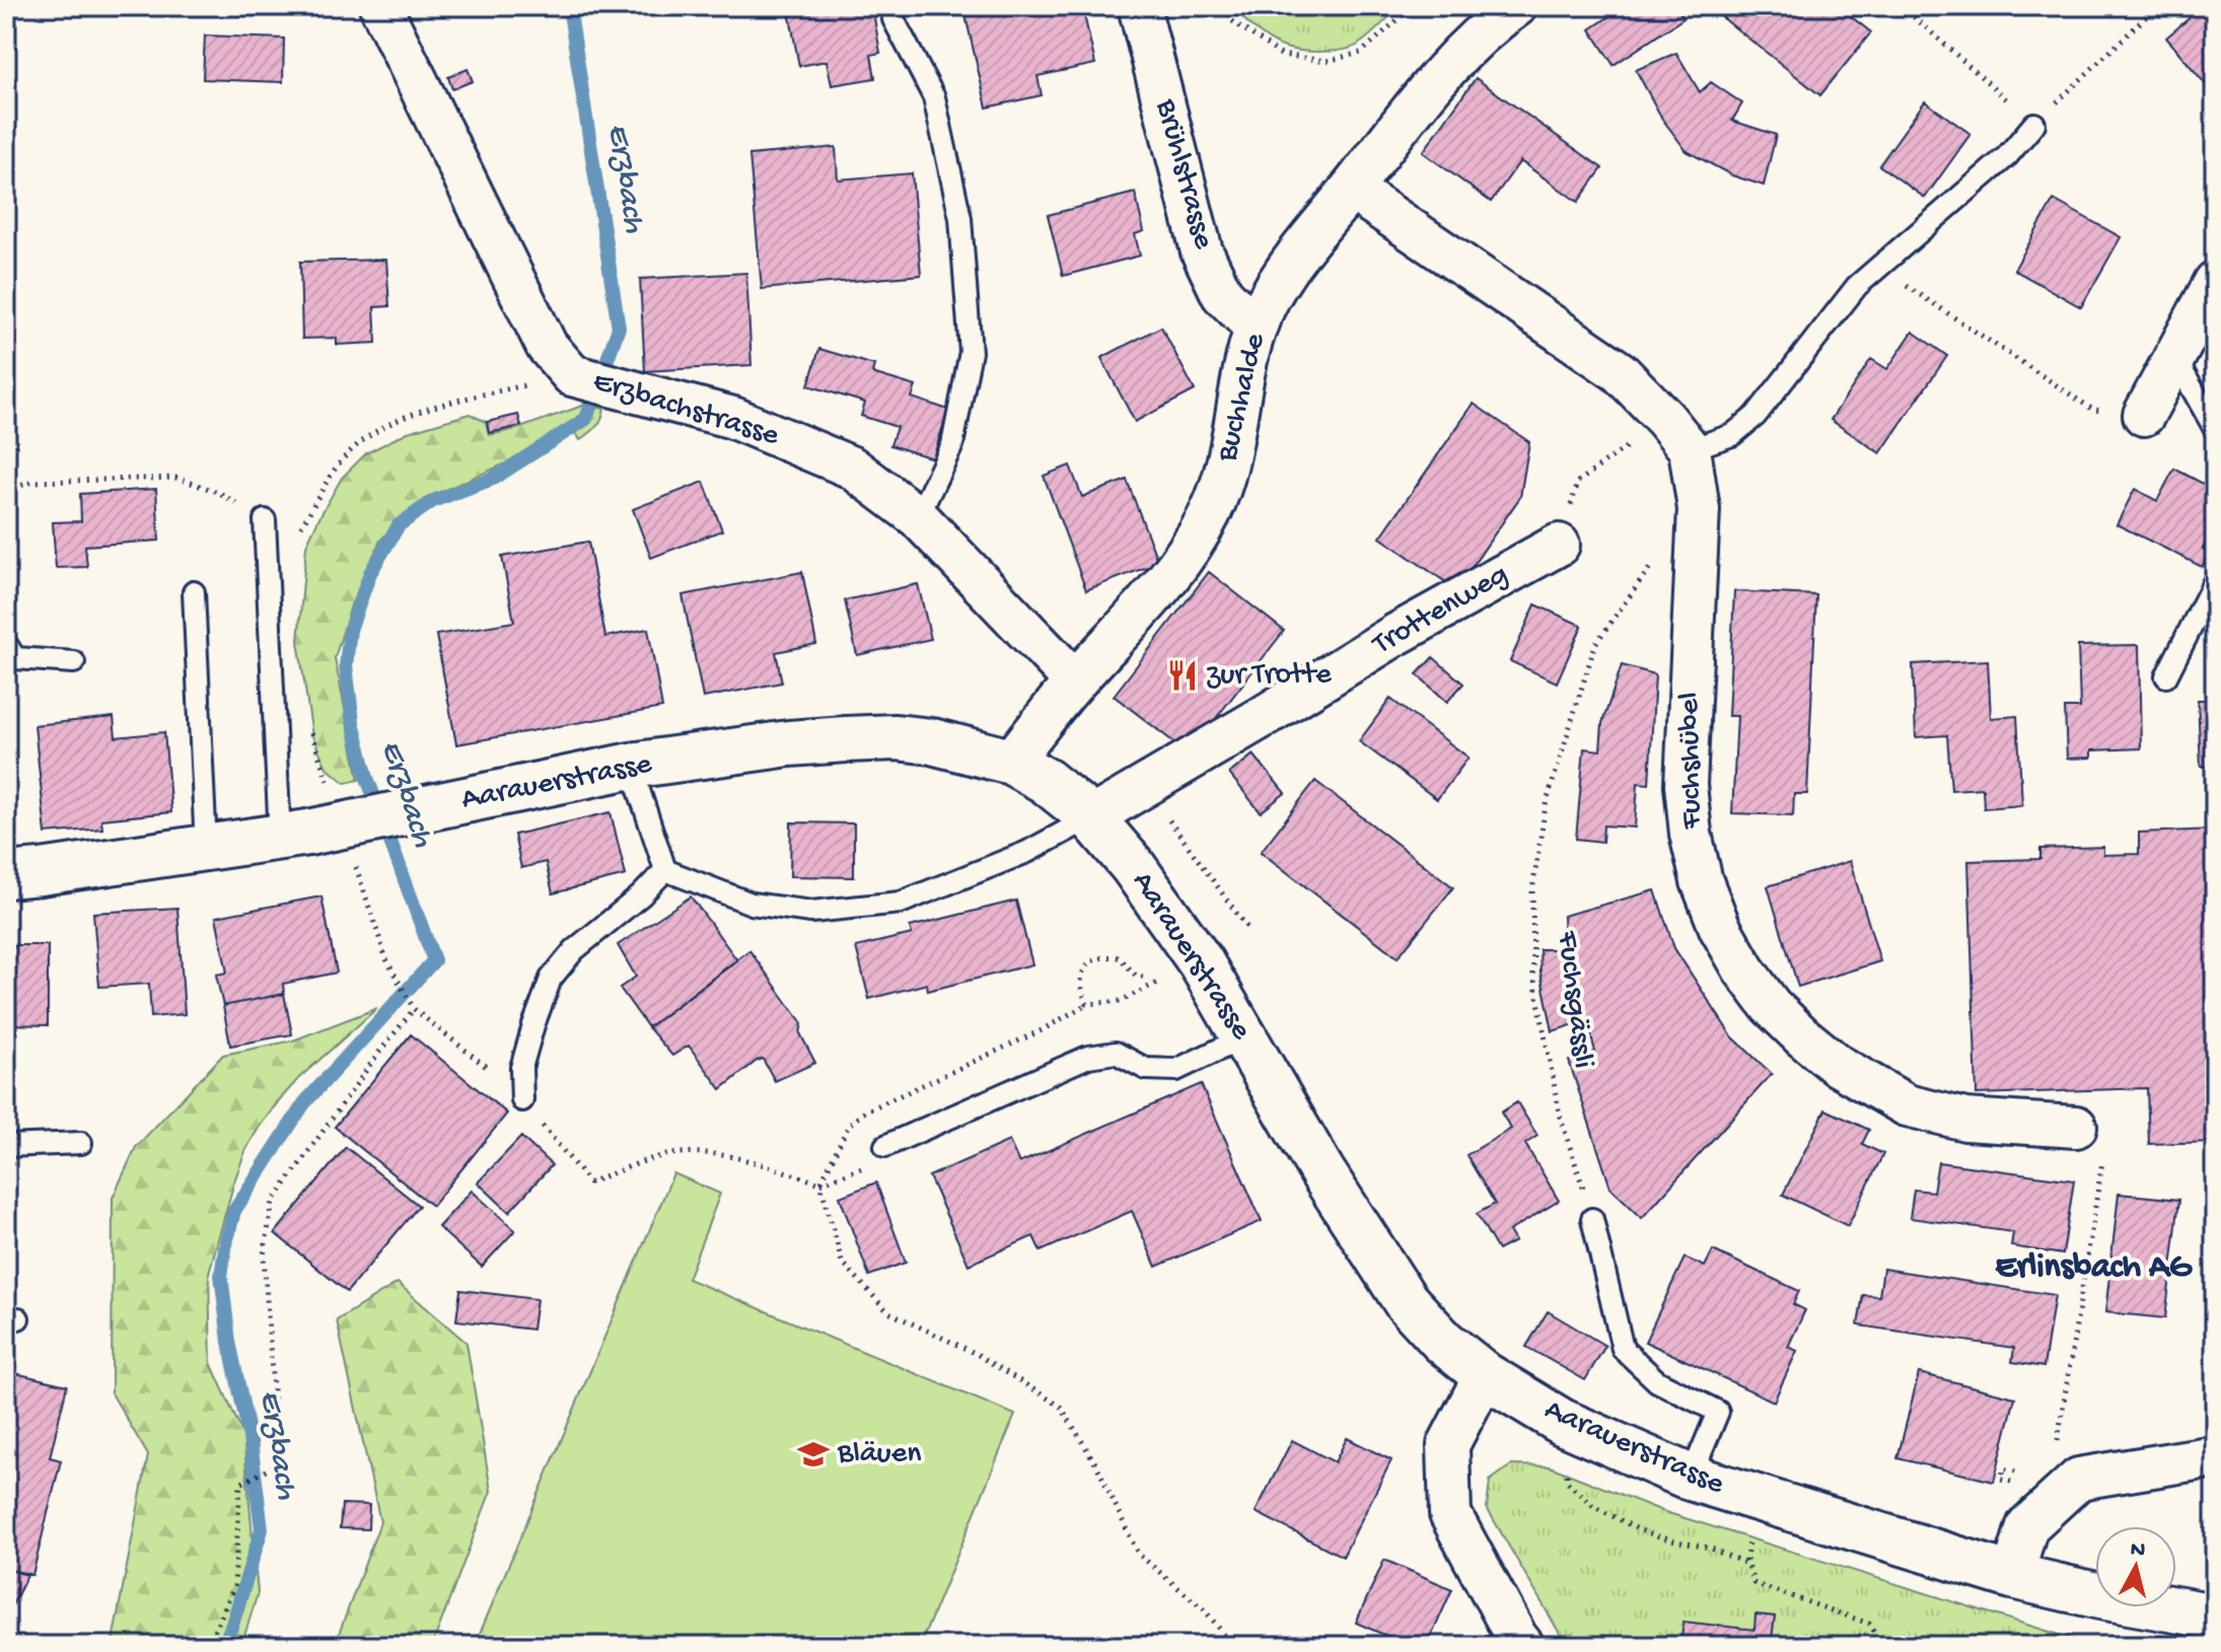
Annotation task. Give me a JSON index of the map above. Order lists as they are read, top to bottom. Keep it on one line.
{"streets":{"main road":["Aarauerstrasse"],"street":["Brühlstrasse","Buchhalde","Erzbachstrasse","Trottenweg","Fuchshübel"],"path":["Fuchsgässli"]},"crossings":[["Brühlstrasse","Buchhalde"],["Buchhalde","Erzbachstrasse"],["Buchhalde","Aarauerstrasse"],["Trottenweg","Aarauerstrasse"],["Fuchshübel","Fuchsgässli"]],"districts":["Erlinsbach AG"],"water":["Erzbach"],"places":{"restaurant":["zur Trotte"],"school or university":["Bläuen"]},"north":"top"}
